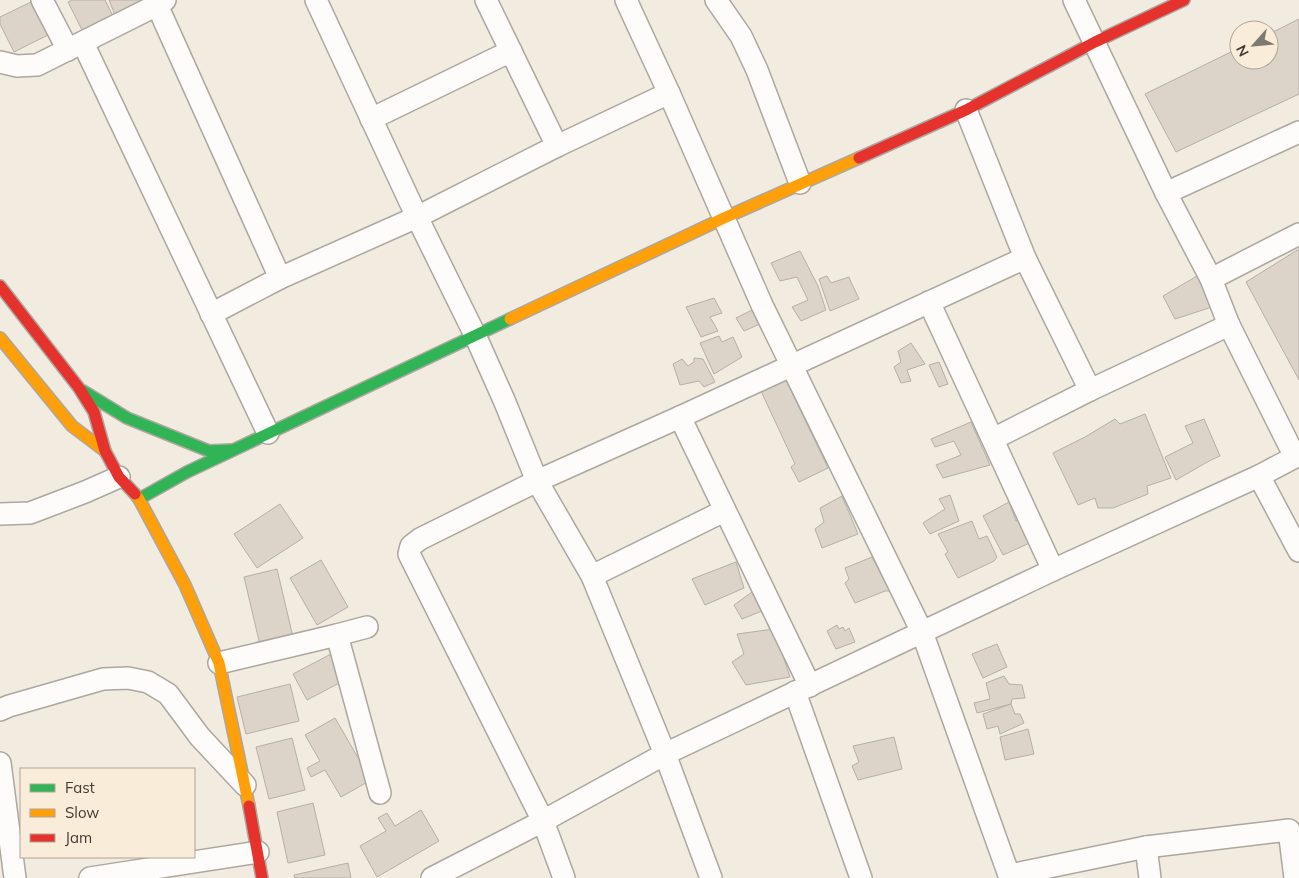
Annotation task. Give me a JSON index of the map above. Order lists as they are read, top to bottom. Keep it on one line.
{"legend":["Fast","Slow","Jam"],"north":"bottom left"}
